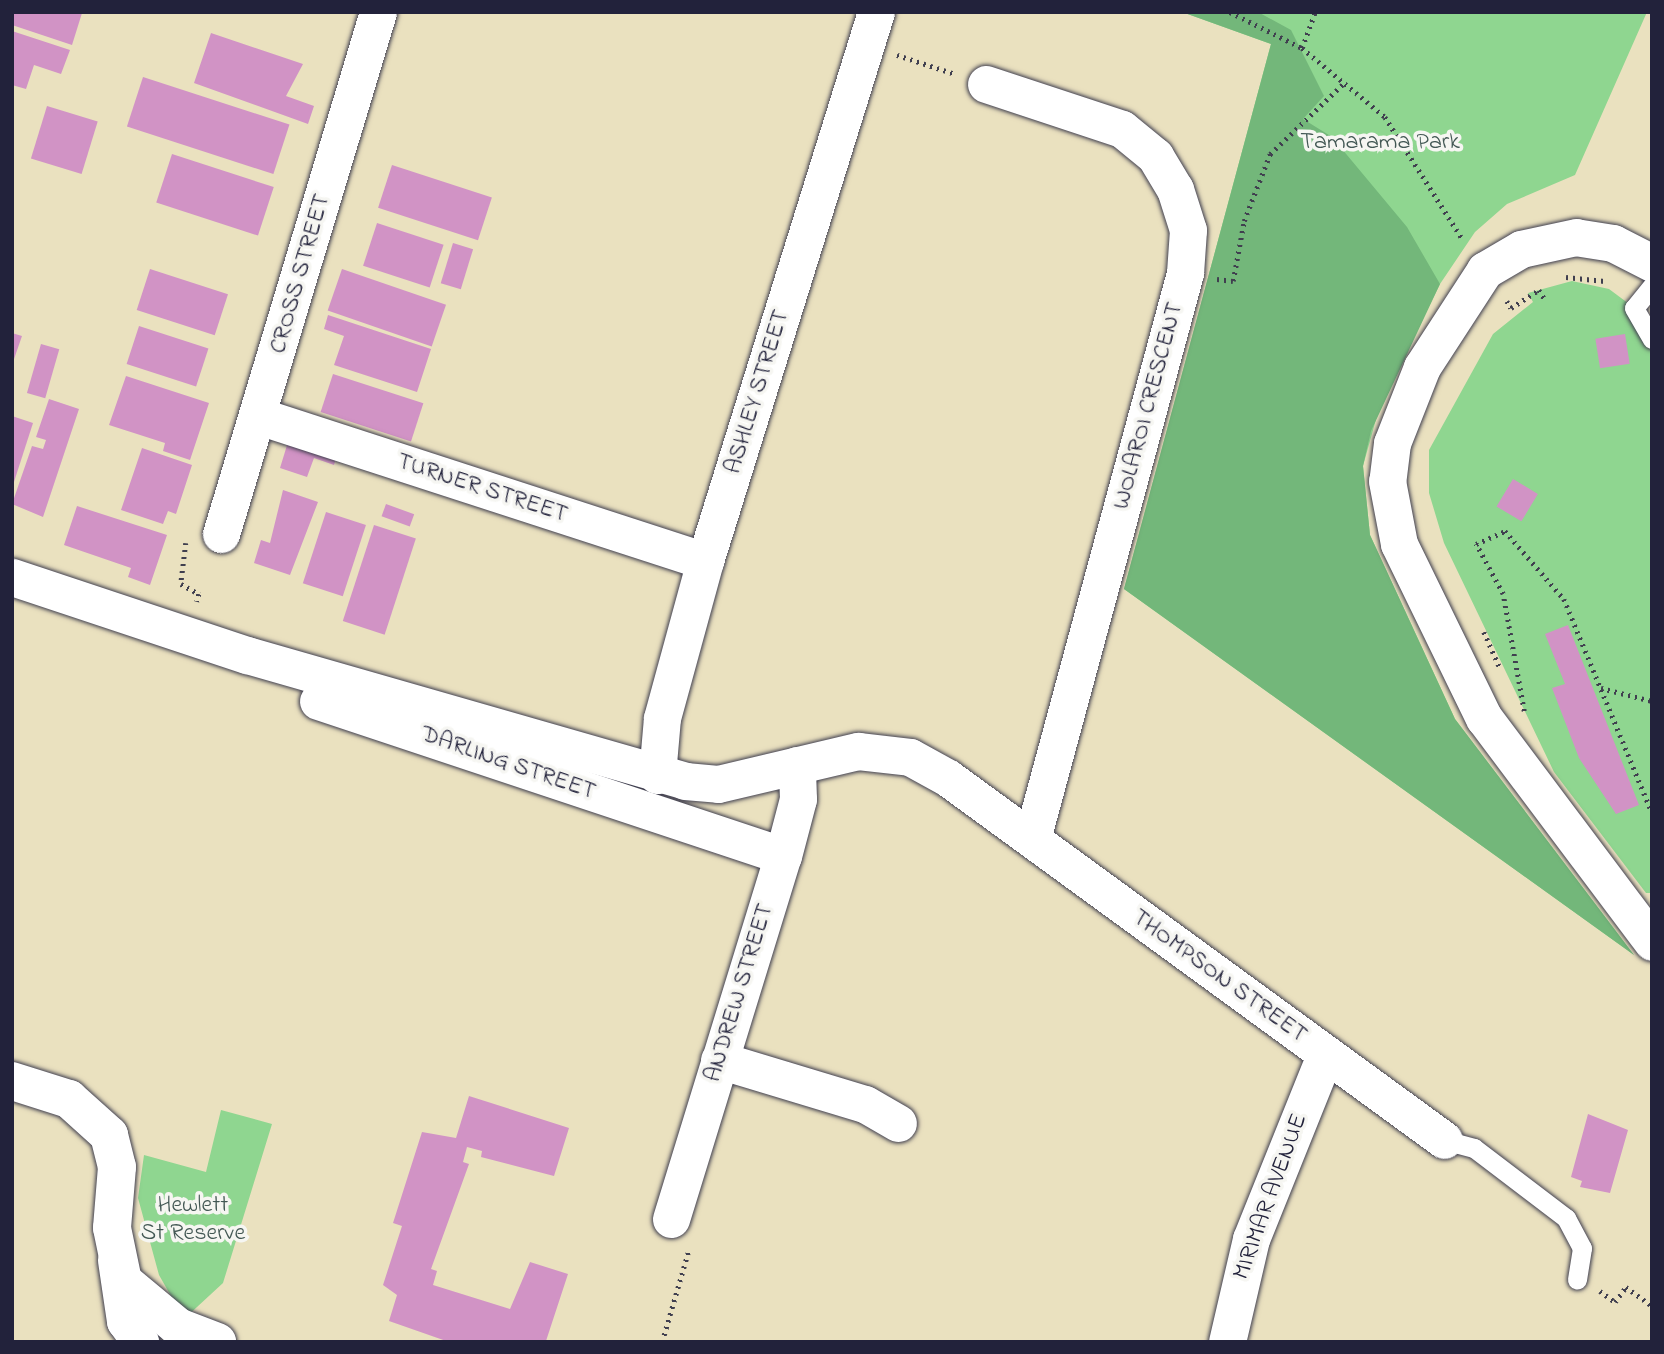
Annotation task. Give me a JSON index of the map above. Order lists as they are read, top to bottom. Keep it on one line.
{"streets":{"street":["CROSS STREET","ASHLEY STREET","WOLAROI CRESCENT","TURNER STREET","DARLING STREET","THOMPSON STREET","ANDREW STREET","MIRIMAR AVENUE"]},"crossings":[["CROSS STREET","TURNER STREET"],["ASHLEY STREET","TURNER STREET"],["ASHLEY STREET","DARLING STREET"],["WOLAROI CRESCENT","THOMPSON STREET"],["DARLING STREET","THOMPSON STREET"],["DARLING STREET","ANDREW STREET"],["THOMPSON STREET","ANDREW STREET"],["THOMPSON STREET","MIRIMAR AVENUE"]],"parks":["Tamarama Park","Hewlett St Reserve"]}
